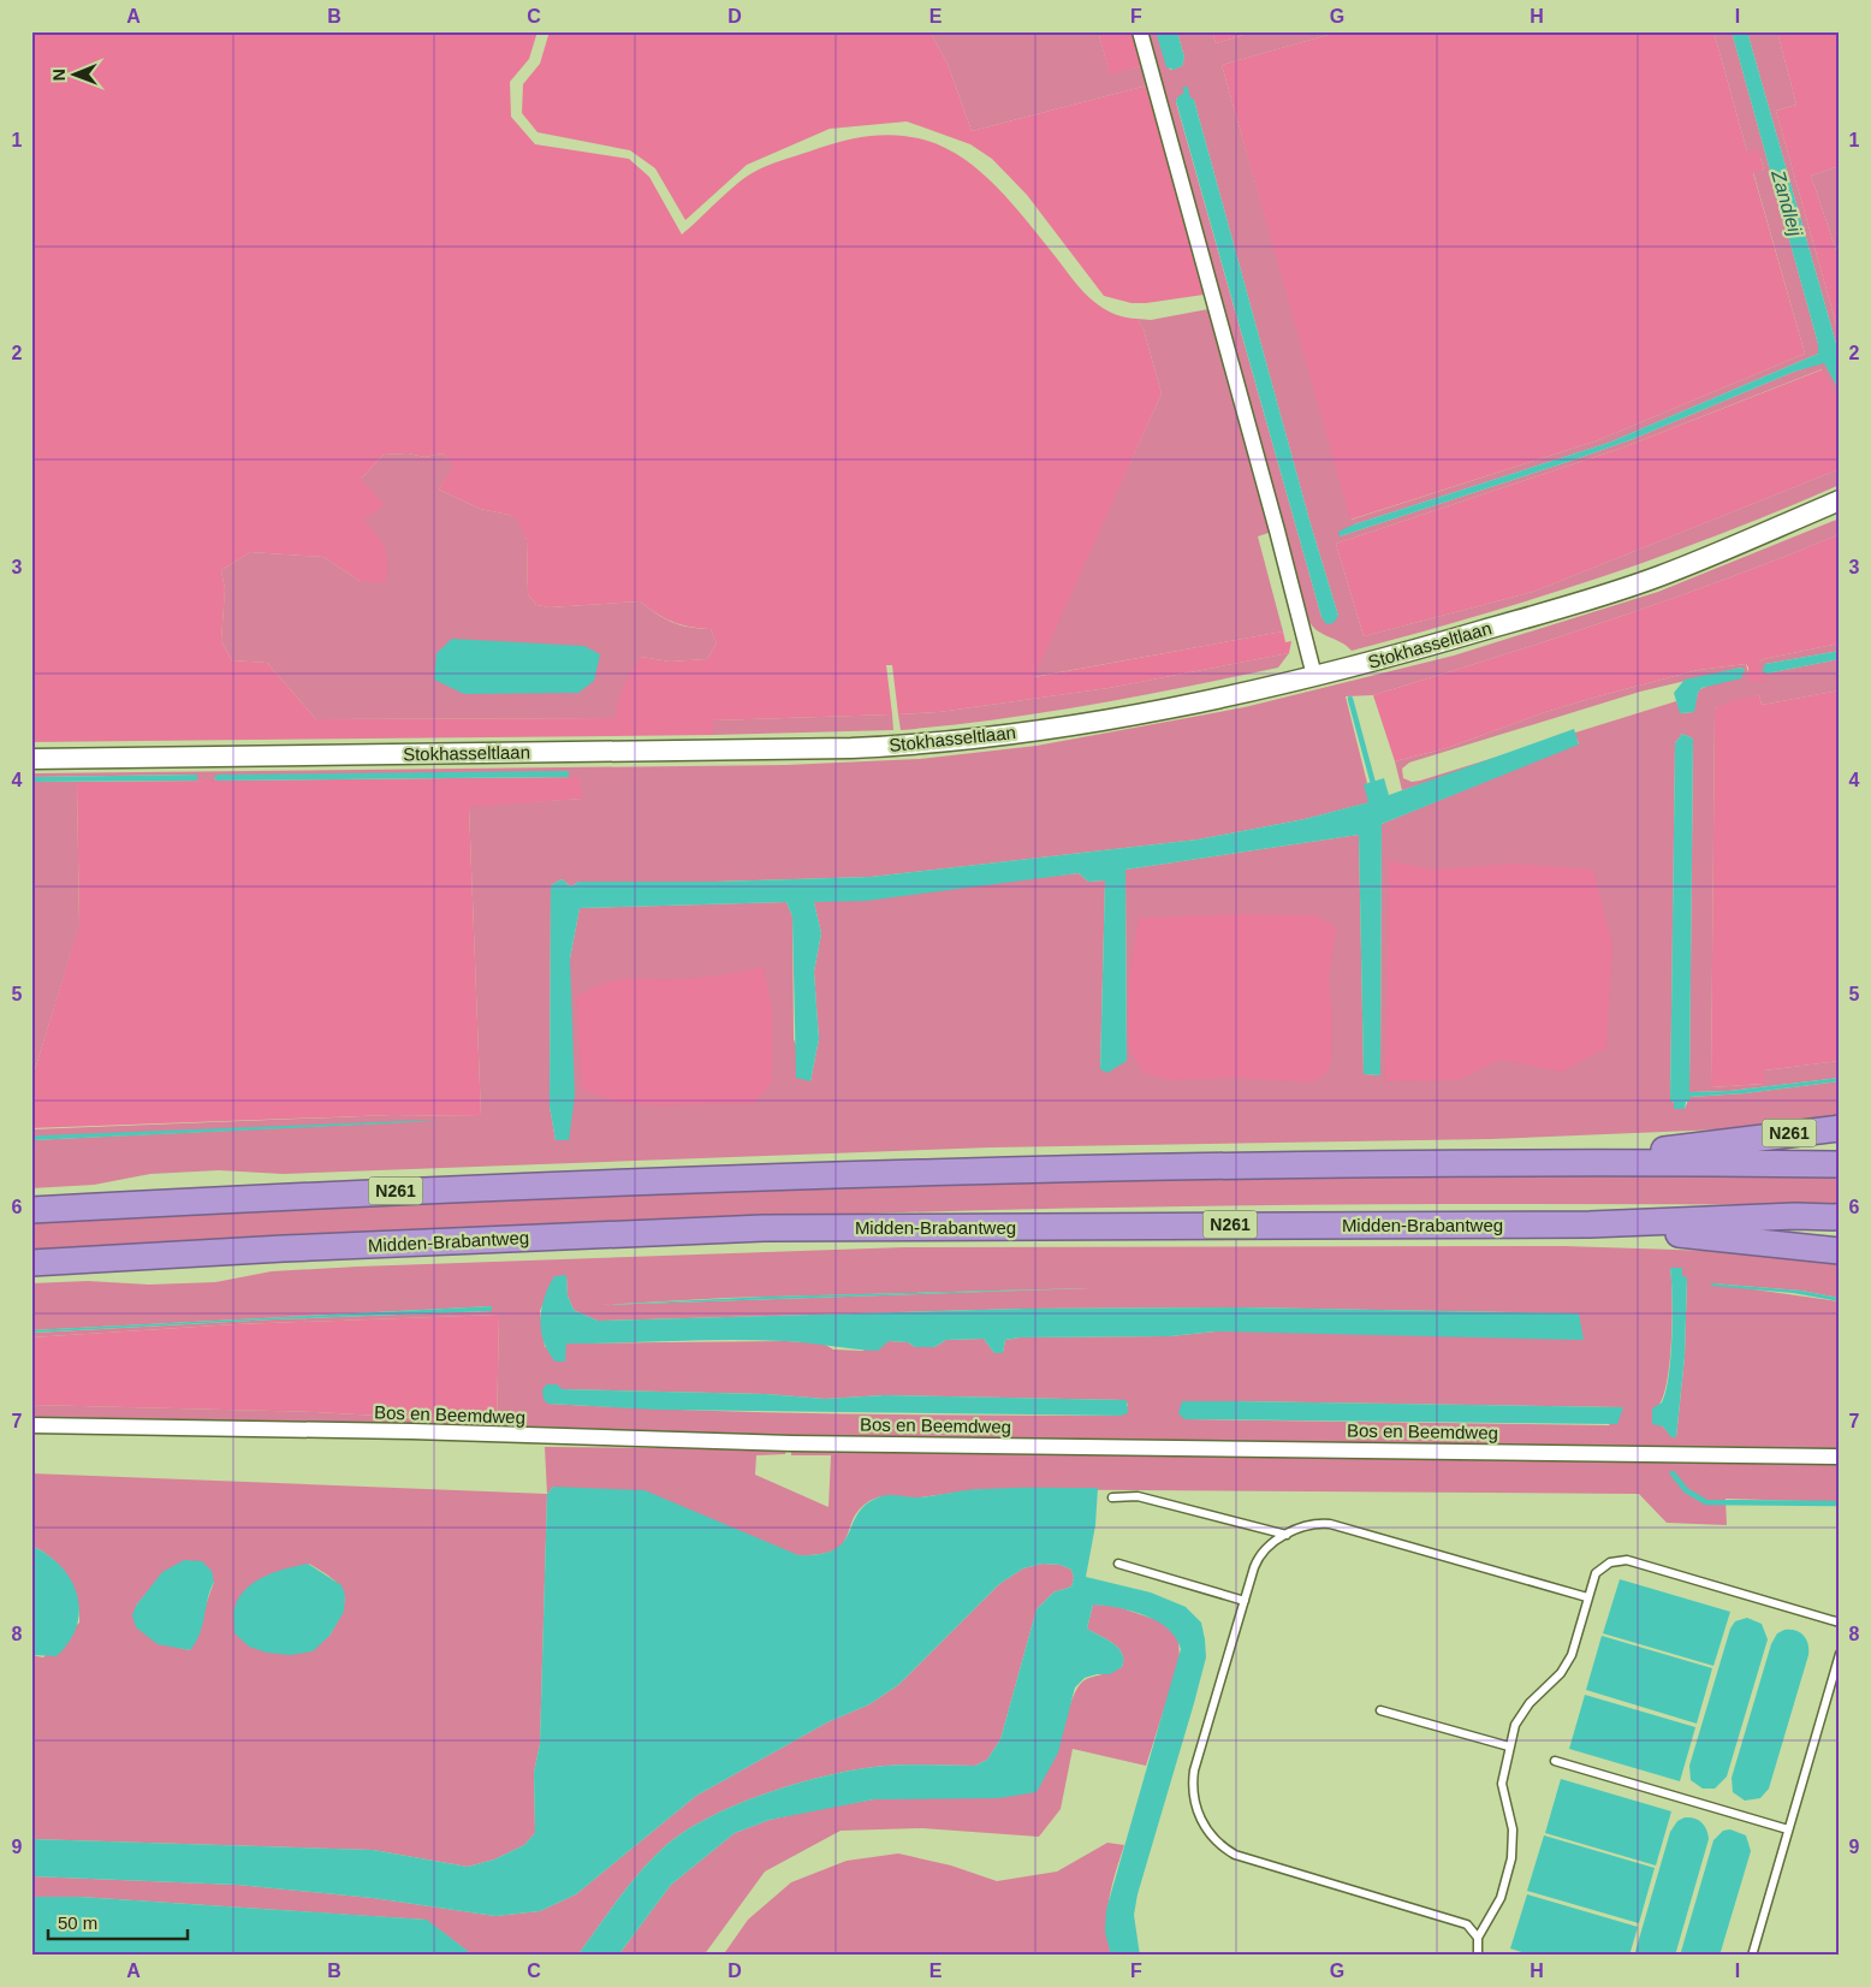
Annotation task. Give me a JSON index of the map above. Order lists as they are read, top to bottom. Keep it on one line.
{"streets":{"highway":["N261","Midden-Brabantweg"],"street":["Stokhasseltlaan","Bos en Beemdweg"]},"crossings":[["N261","Midden-Brabantweg"]],"water":["Zandleij"],"scale_bar":"50 m","north":"left","grid":{"columns":["A","B","C","D","E","F","G","H","I"],"rows":["1","2","3","4","5","6","7","8","9"]}}
